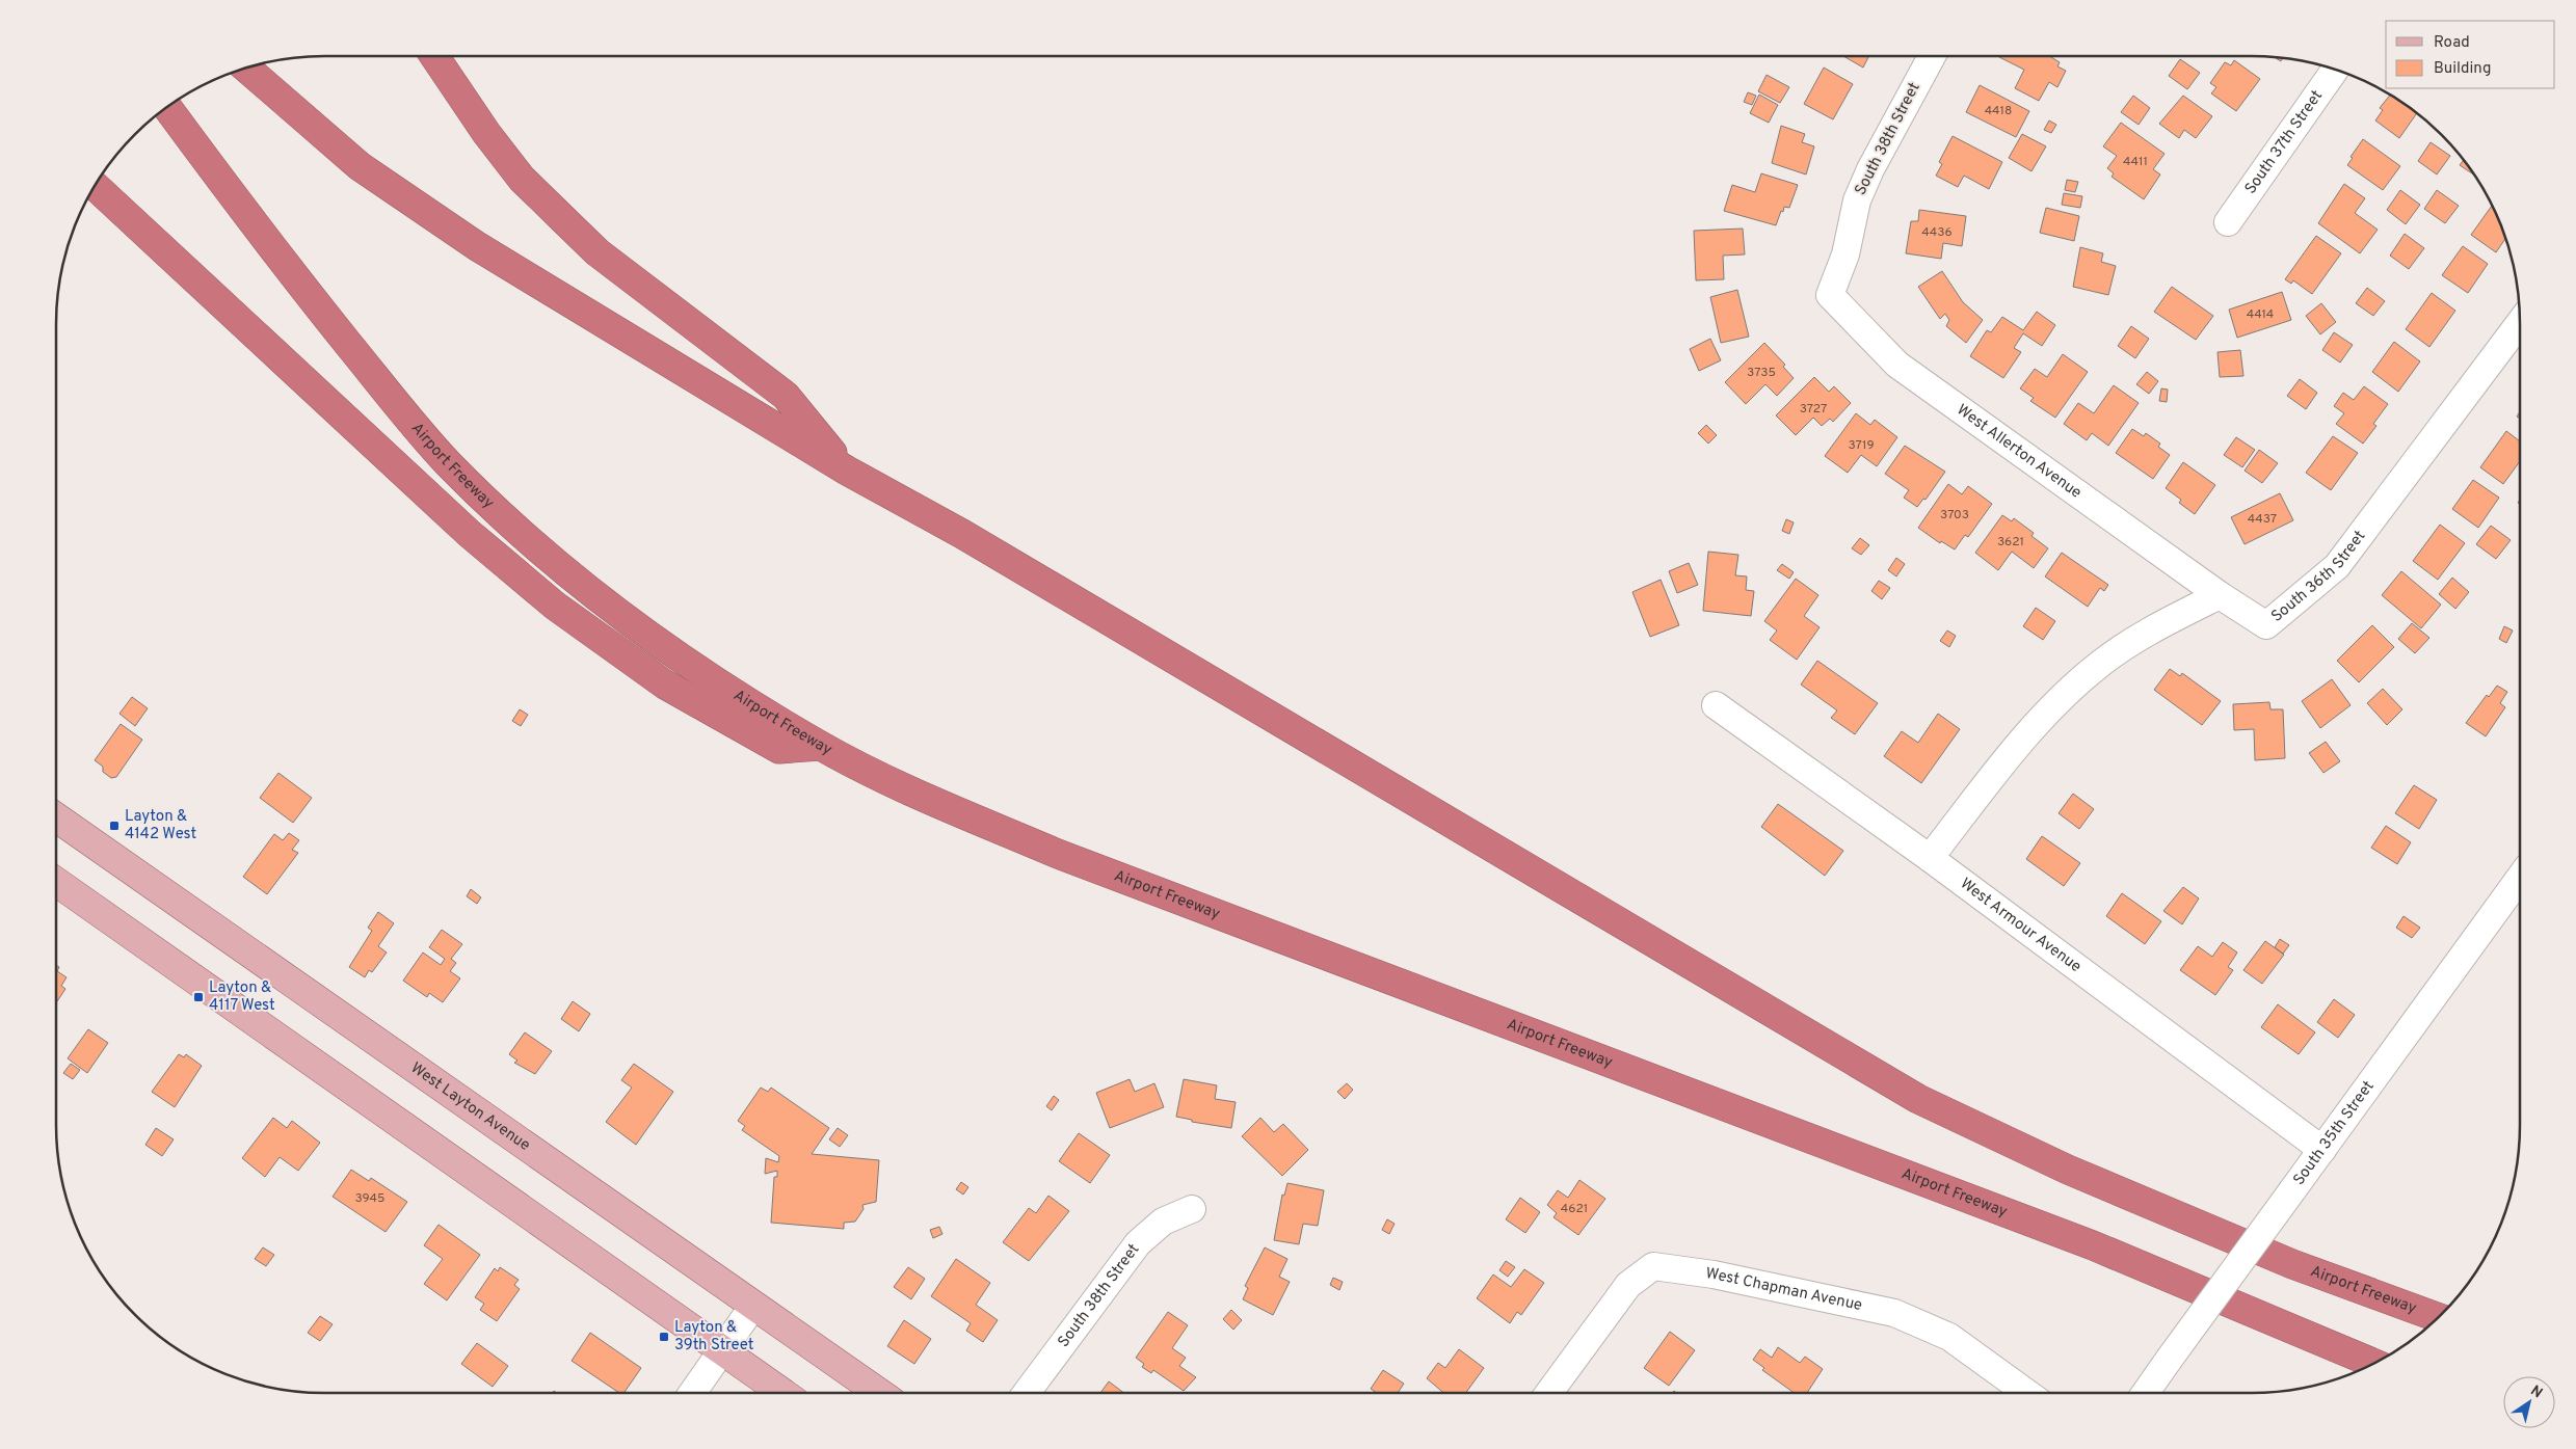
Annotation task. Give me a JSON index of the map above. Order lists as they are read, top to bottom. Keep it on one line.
{"streets":{"highway":["Airport Freeway"],"main road":["West Layton Avenue"],"street":["South 38th Street","South 37th Street","West Allerton Avenue","South 36th Street","West Armour Avenue","South 35th Street","West Chapman Avenue"]},"crossings":[["South 38th Street","West Allerton Avenue"],["West Allerton Avenue","South 36th Street"],["West Armour Avenue","South 35th Street"]],"places":{"transit":["Layton & 4142 West","Layton & 4117 West","Layton & 39th Street"]},"house_numbers":["4418","4411","4436","4414","3735","3727","3719","3703","4437","3621","3945","4621"],"legend":["Road","Building"],"north":"top right"}
